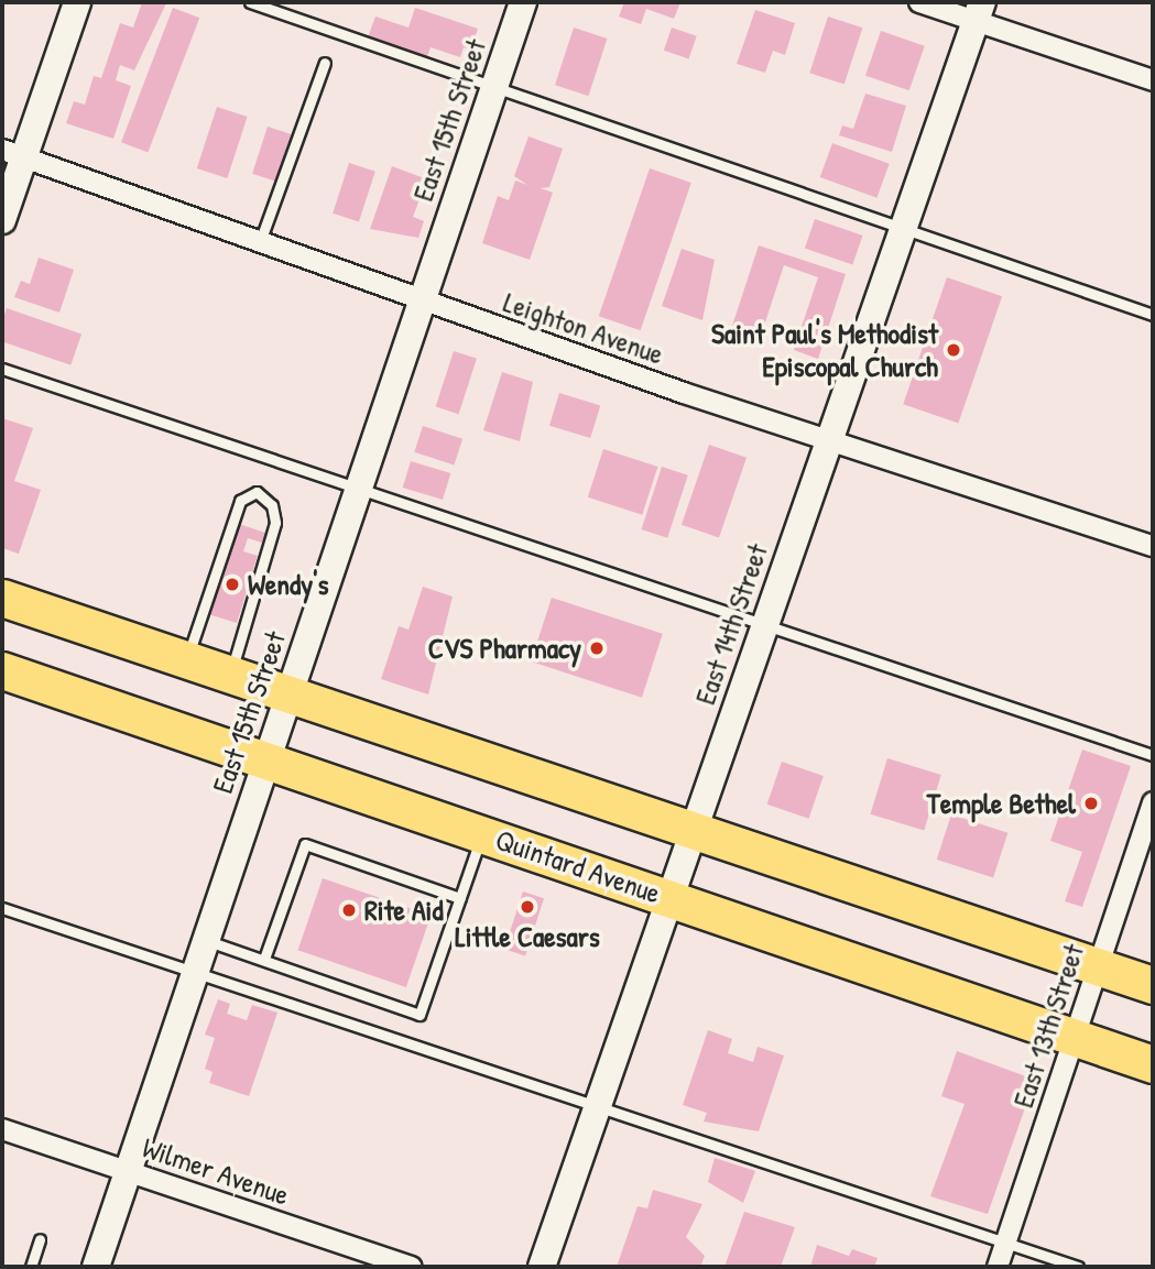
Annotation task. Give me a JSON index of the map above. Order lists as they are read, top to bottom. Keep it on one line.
{"streets":{"highway":["Quintard Avenue"],"street":["East 15th Street","Leighton Avenue","East 14th Street","East 13th Street","Wilmer Avenue"]},"crossings":[["East 15th Street","Leighton Avenue"],["East 15th Street","Quintard Avenue"],["East 15th Street","Wilmer Avenue"],["Leighton Avenue","East 14th Street"],["East 14th Street","Quintard Avenue"],["Quintard Avenue","East 13th Street"]],"places":["Saint Paul's Methodist Episcopal Church","Wendy's","CVS Pharmacy","Temple Bethel","Little Caesars","Rite Aid"]}
